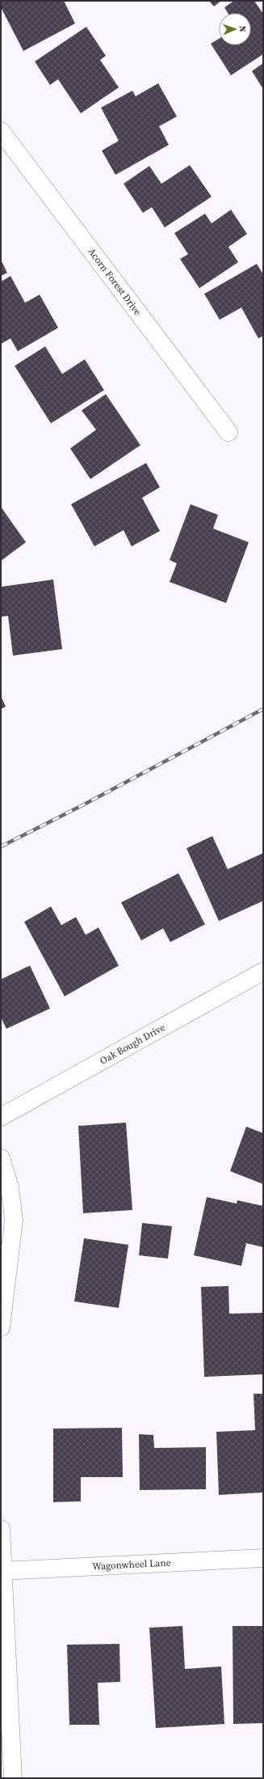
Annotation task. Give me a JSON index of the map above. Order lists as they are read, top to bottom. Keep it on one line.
{"streets":{"street":["Acorn Forest Drive","Oak Bough Drive","Wagonwheel Lane"]},"north":"right"}
